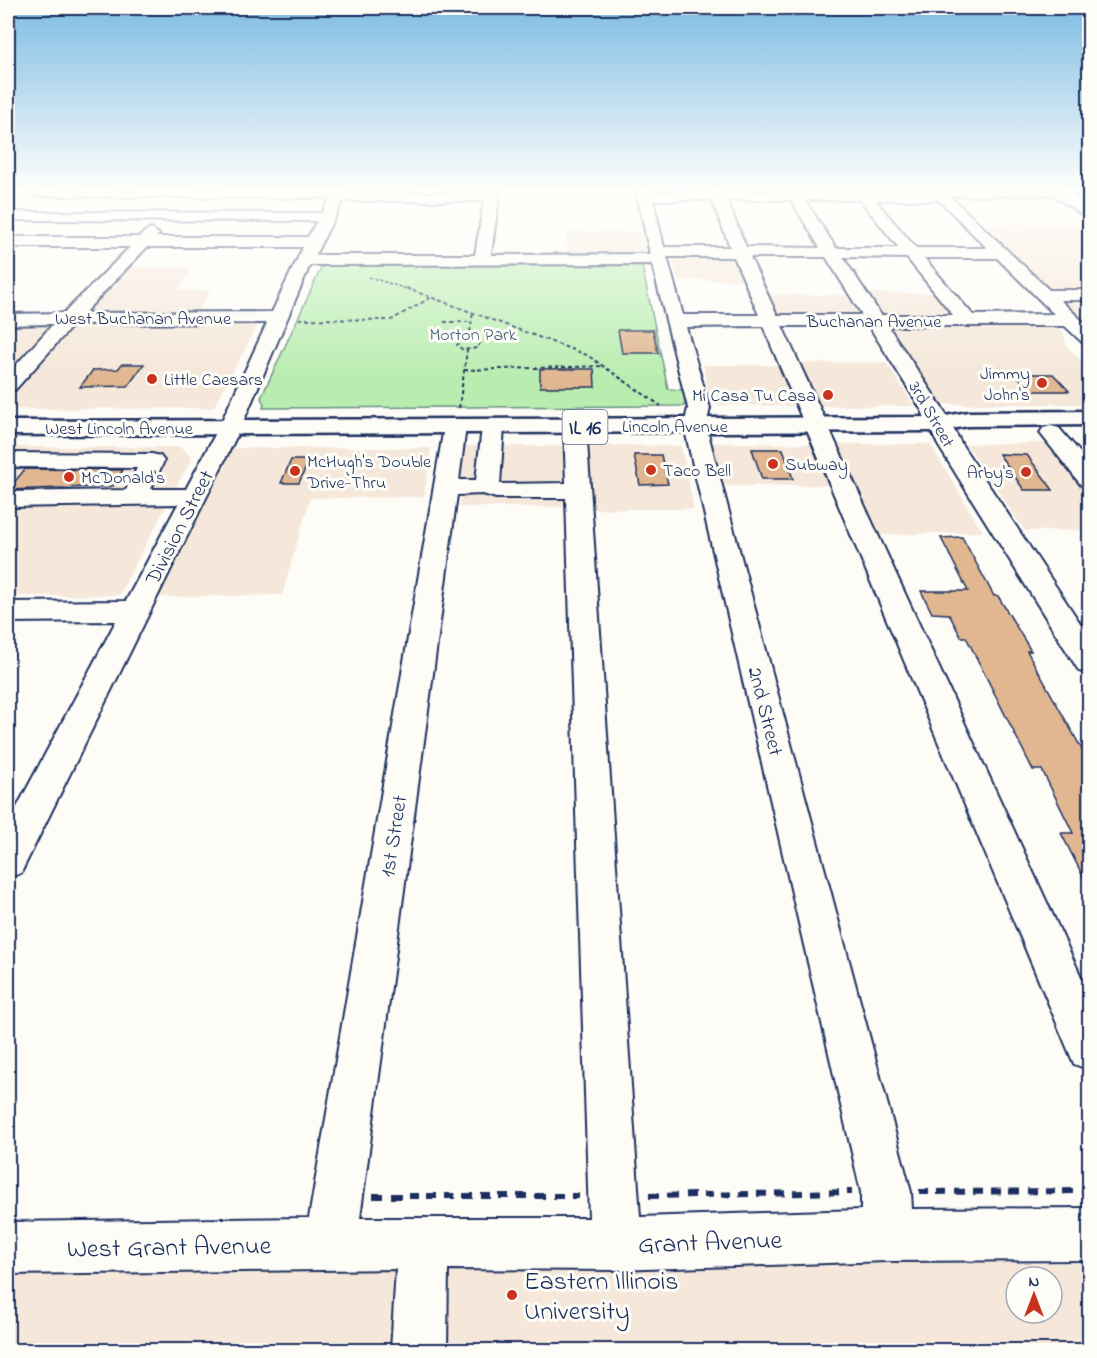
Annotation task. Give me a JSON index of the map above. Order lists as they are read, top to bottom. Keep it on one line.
{"streets":{"main road":["Lincoln Avenue","IL 16","West Lincoln Avenue"],"street":["West Buchanan Avenue","Buchanan Avenue","3rd Street","Division Street","2nd Street","1st Street","Grant Avenue","West Grant Avenue"]},"crossings":[["West Buchanan Avenue","Division Street"],["Buchanan Avenue","3rd Street"],["Buchanan Avenue","2nd Street"],["3rd Street","Lincoln Avenue"],["Lincoln Avenue","West Lincoln Avenue"],["Lincoln Avenue","Division Street"],["Lincoln Avenue","2nd Street"],["Lincoln Avenue","1st Street"],["West Lincoln Avenue","Division Street"],["2nd Street","Grant Avenue"],["1st Street","Grant Avenue"],["1st Street","West Grant Avenue"],["Grant Avenue","West Grant Avenue"]],"parks":["Morton Park"],"places":["Little Caesars","Jimmy John's","Mi Casa Tu Casa","Subway","Taco Bell","McHugh's Double Drive-Thru","Arby's","McDonald's","Eastern Illinois University"],"north":"top"}
